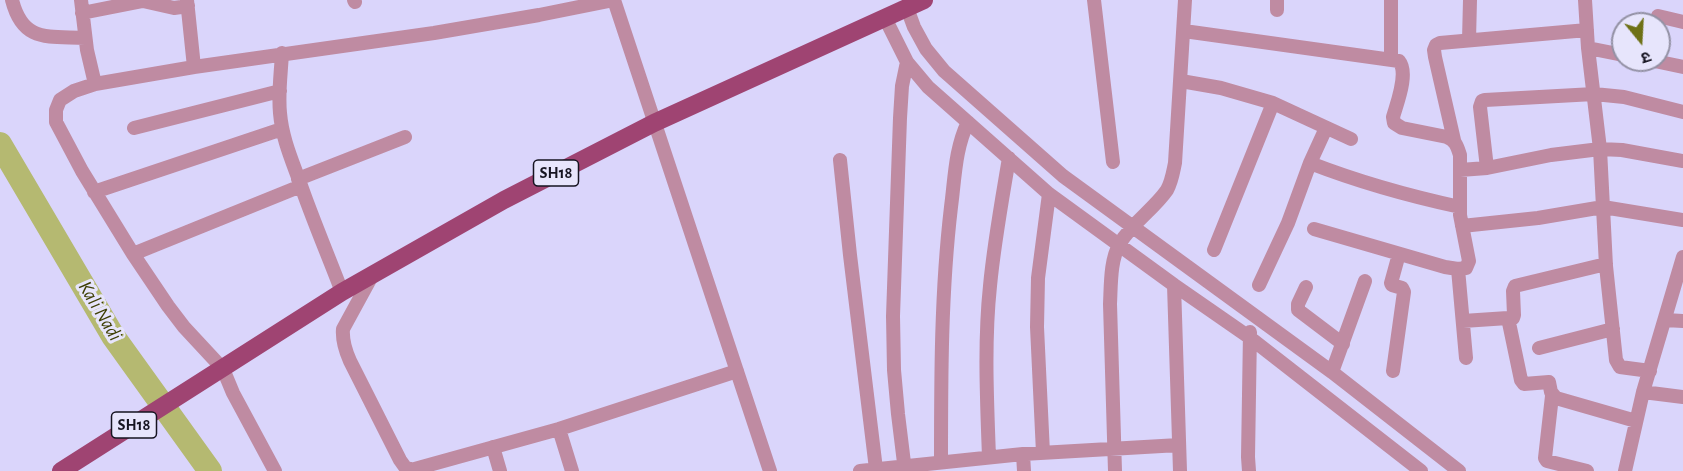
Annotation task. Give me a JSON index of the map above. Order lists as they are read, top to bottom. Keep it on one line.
{"streets":{"main road":["SH18"]},"water":["Kali Nadi"],"north":"bottom"}
